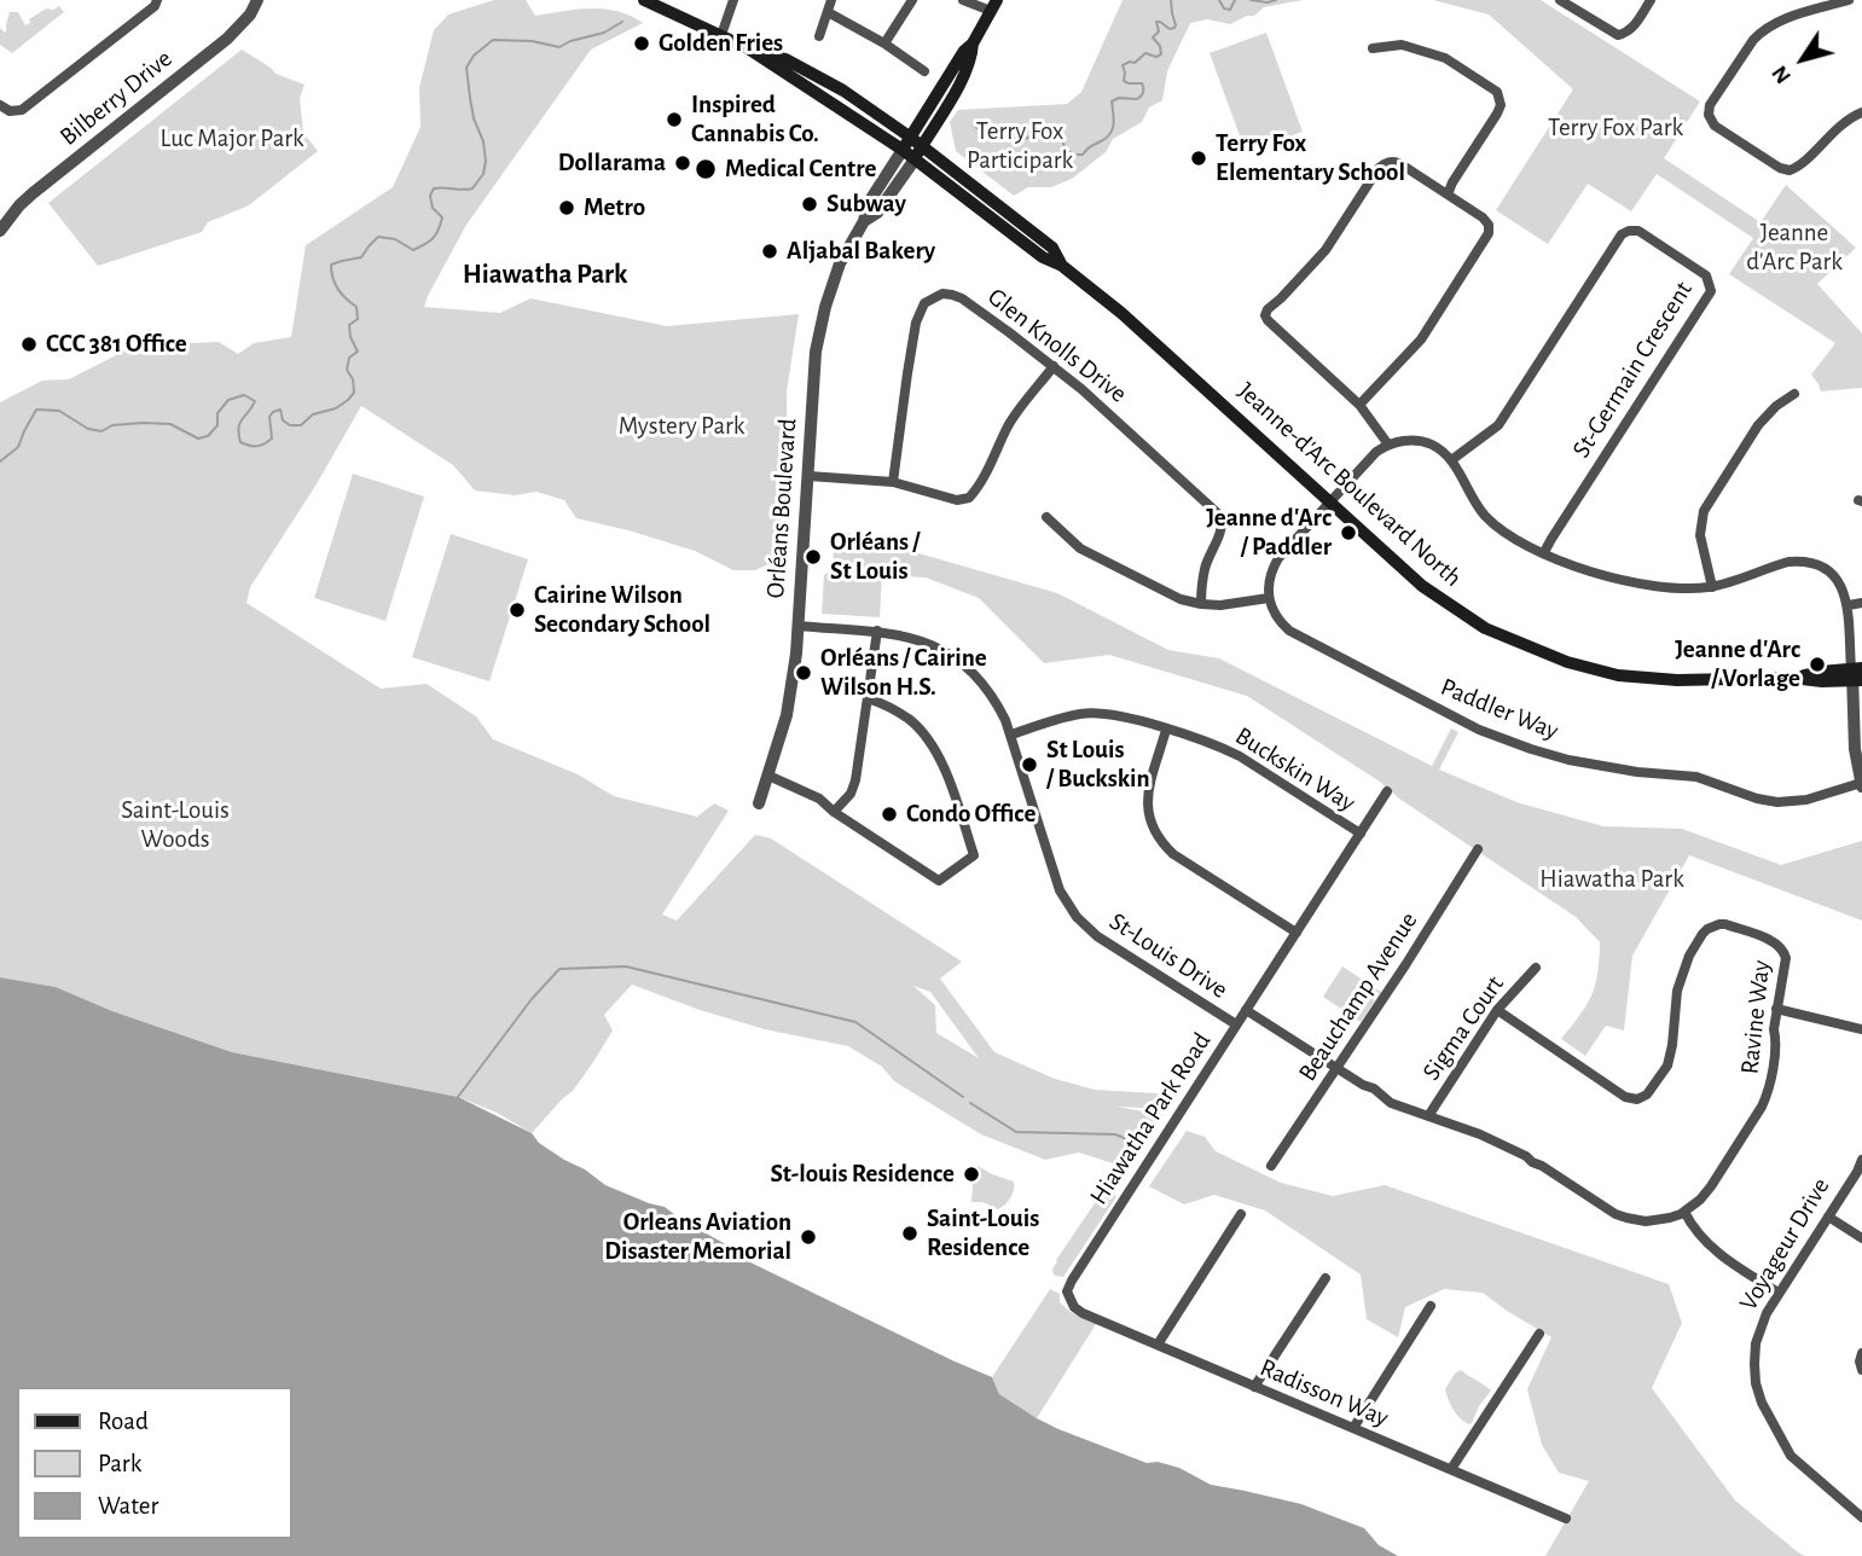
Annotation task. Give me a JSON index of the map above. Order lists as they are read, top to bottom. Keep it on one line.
{"streets":{"main road":["Jeanne-d'Arc Boulevard North","Orléans Boulevard"],"street":["Bilberry Drive","Glen Knolls Drive","St-Germain Crescent","Paddler Way","Buckskin Way","St-Louis Drive","Beauchamp Avenue","Ravine Way","Sigma Court","Hiawatha Park Road","Voyageur Drive","Radisson Way"]},"crossings":[["Jeanne-d'Arc Boulevard North","Orléans Boulevard"],["Orléans Boulevard","St-Louis Drive"],["Buckskin Way","St-Louis Drive"],["Buckskin Way","Hiawatha Park Road"],["St-Louis Drive","Hiawatha Park Road"],["Ravine Way","Sigma Court"],["Hiawatha Park Road","Radisson Way"]],"districts":["Hiawatha Park"],"parks":["Terry Fox Park","Terry Fox Participark","Luc Major Park","Jeanne d'Arc Park","Mystery Park","Saint-Louis Woods","Hiawatha Park"],"places":["Golden Fries","Inspired Cannabis Co.","Terry Fox Elementary School","Dollarama","Medical Centre","Subway","Metro","Aljabal Bakery","CCC 381 Office","Jeanne d'Arc / Paddler","Orléans / St Louis","Cairine Wilson Secondary School","Jeanne d'Arc / Vorlage","Orléans / Cairine Wilson H.S.","St Louis / Buckskin","Condo Office","St-louis Residence","Saint-Louis Residence","Orleans Aviation Disaster Memorial"],"legend":["Road","Park","Water"],"north":"bottom left"}
